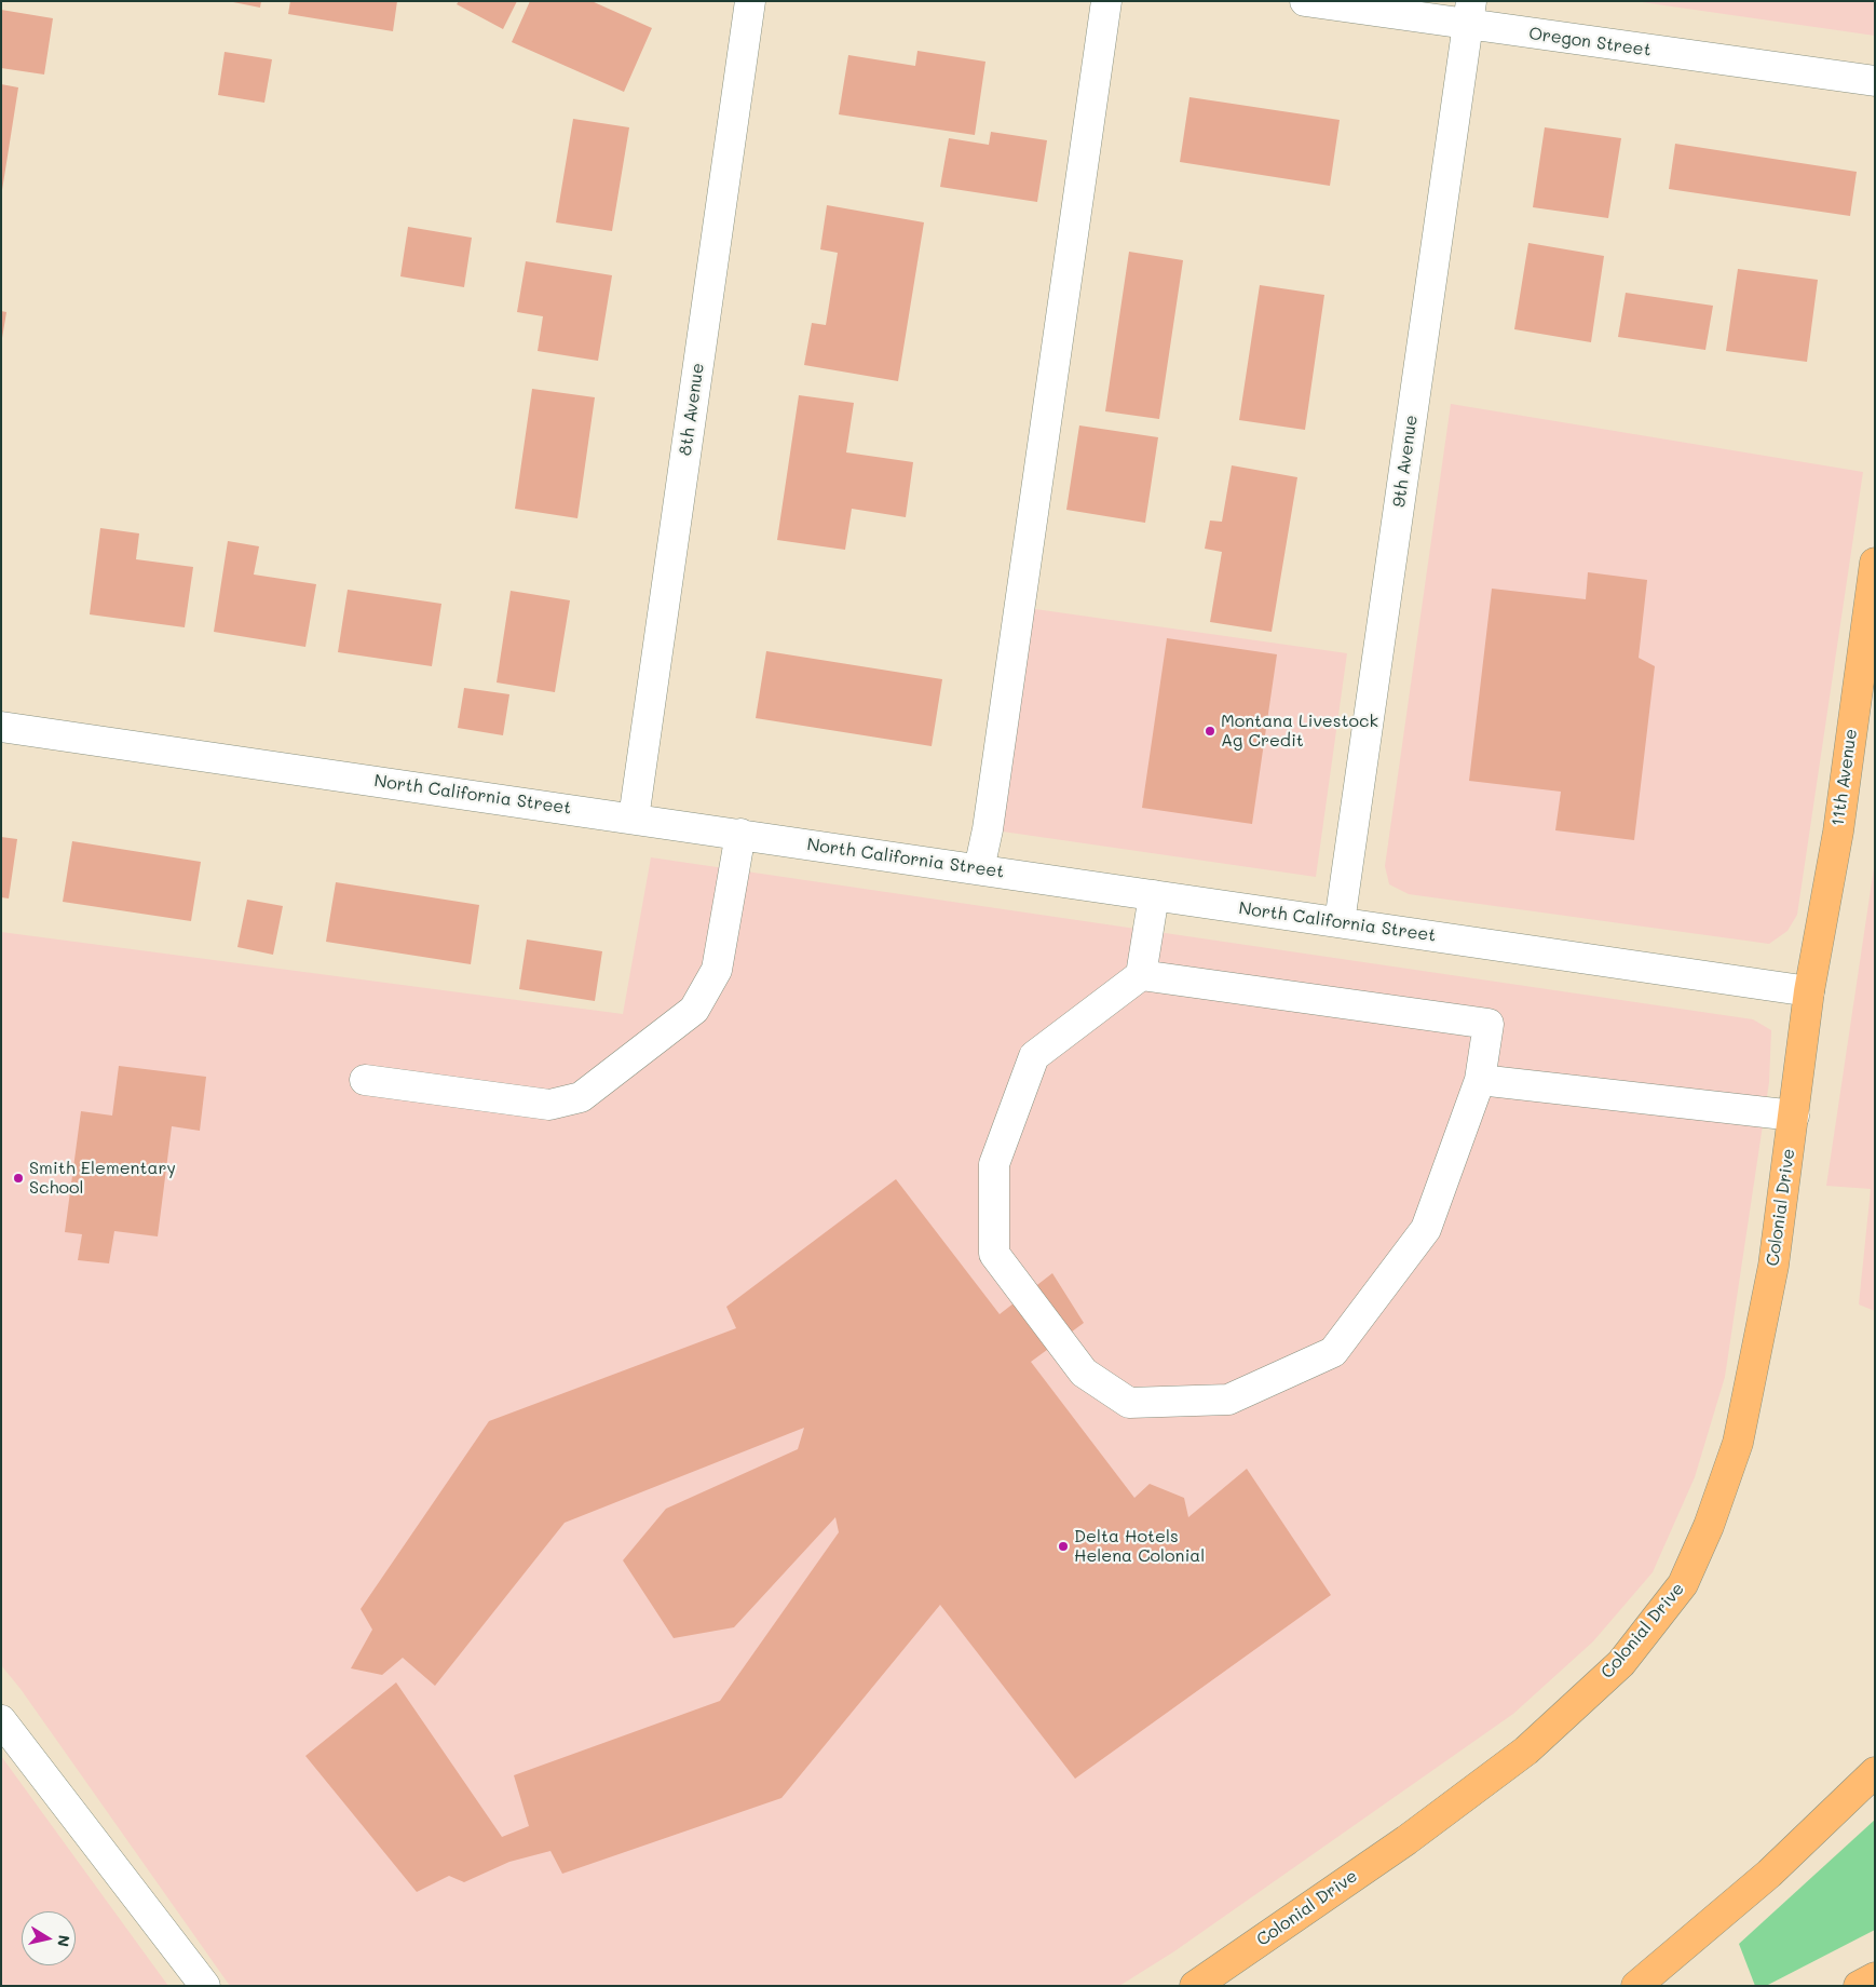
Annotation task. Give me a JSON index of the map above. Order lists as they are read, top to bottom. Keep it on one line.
{"streets":{"main road":["11th Avenue","Colonial Drive"],"street":["Oregon Street","8th Avenue","9th Avenue","North California Street"]},"crossings":[["Oregon Street","9th Avenue"],["8th Avenue","North California Street"],["9th Avenue","North California Street"],["11th Avenue","North California Street"],["11th Avenue","Colonial Drive"],["North California Street","Colonial Drive"]],"places":["Montana Livestock Ag Credit","Smith Elementary School","Delta Hotels Helena Colonial"],"north":"right"}
